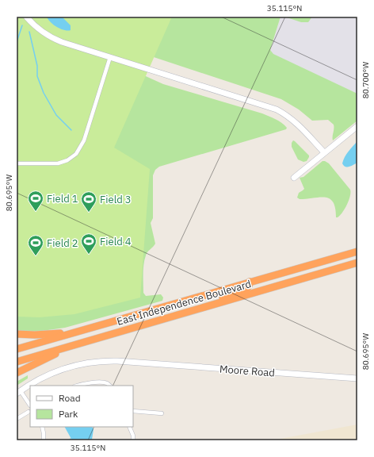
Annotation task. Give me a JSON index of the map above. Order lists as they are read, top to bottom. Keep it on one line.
{"streets":{"highway":["East Independence Boulevard"],"street":["Moore Road"]},"places":{"sports":["Field 1","Field 3","Field 4","Field 2"]},"legend":["Road","Park"],"coordinates":["35.115°N","80.700°W","80.695°W"]}
